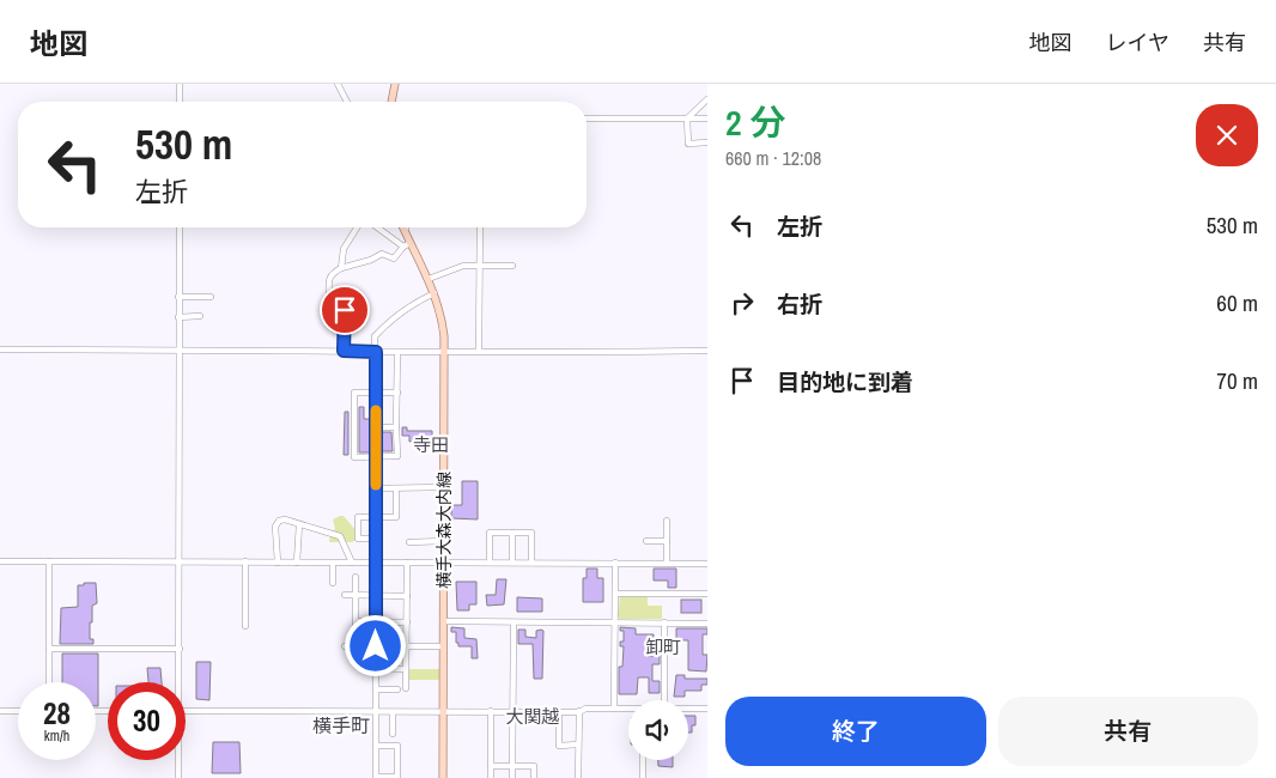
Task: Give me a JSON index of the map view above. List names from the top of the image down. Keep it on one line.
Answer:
{"streets":{"main road":["横手大森大内線"]},"districts":["寺田","卸町","大関越","横手町"],"page":{"header":"地図","nav":["地図","レイヤ","共有"],"heading":["2 分","660 m · 12:08"],"turn":["530 m","左折"],"list":[{"name":"左折","value":"530 m"},{"name":"右折","value":"60 m"},{"name":"目的地に到着","value":"70 m"}],"speed":"28 km/h","limit":"30","buttons":["終了","共有"]}}
